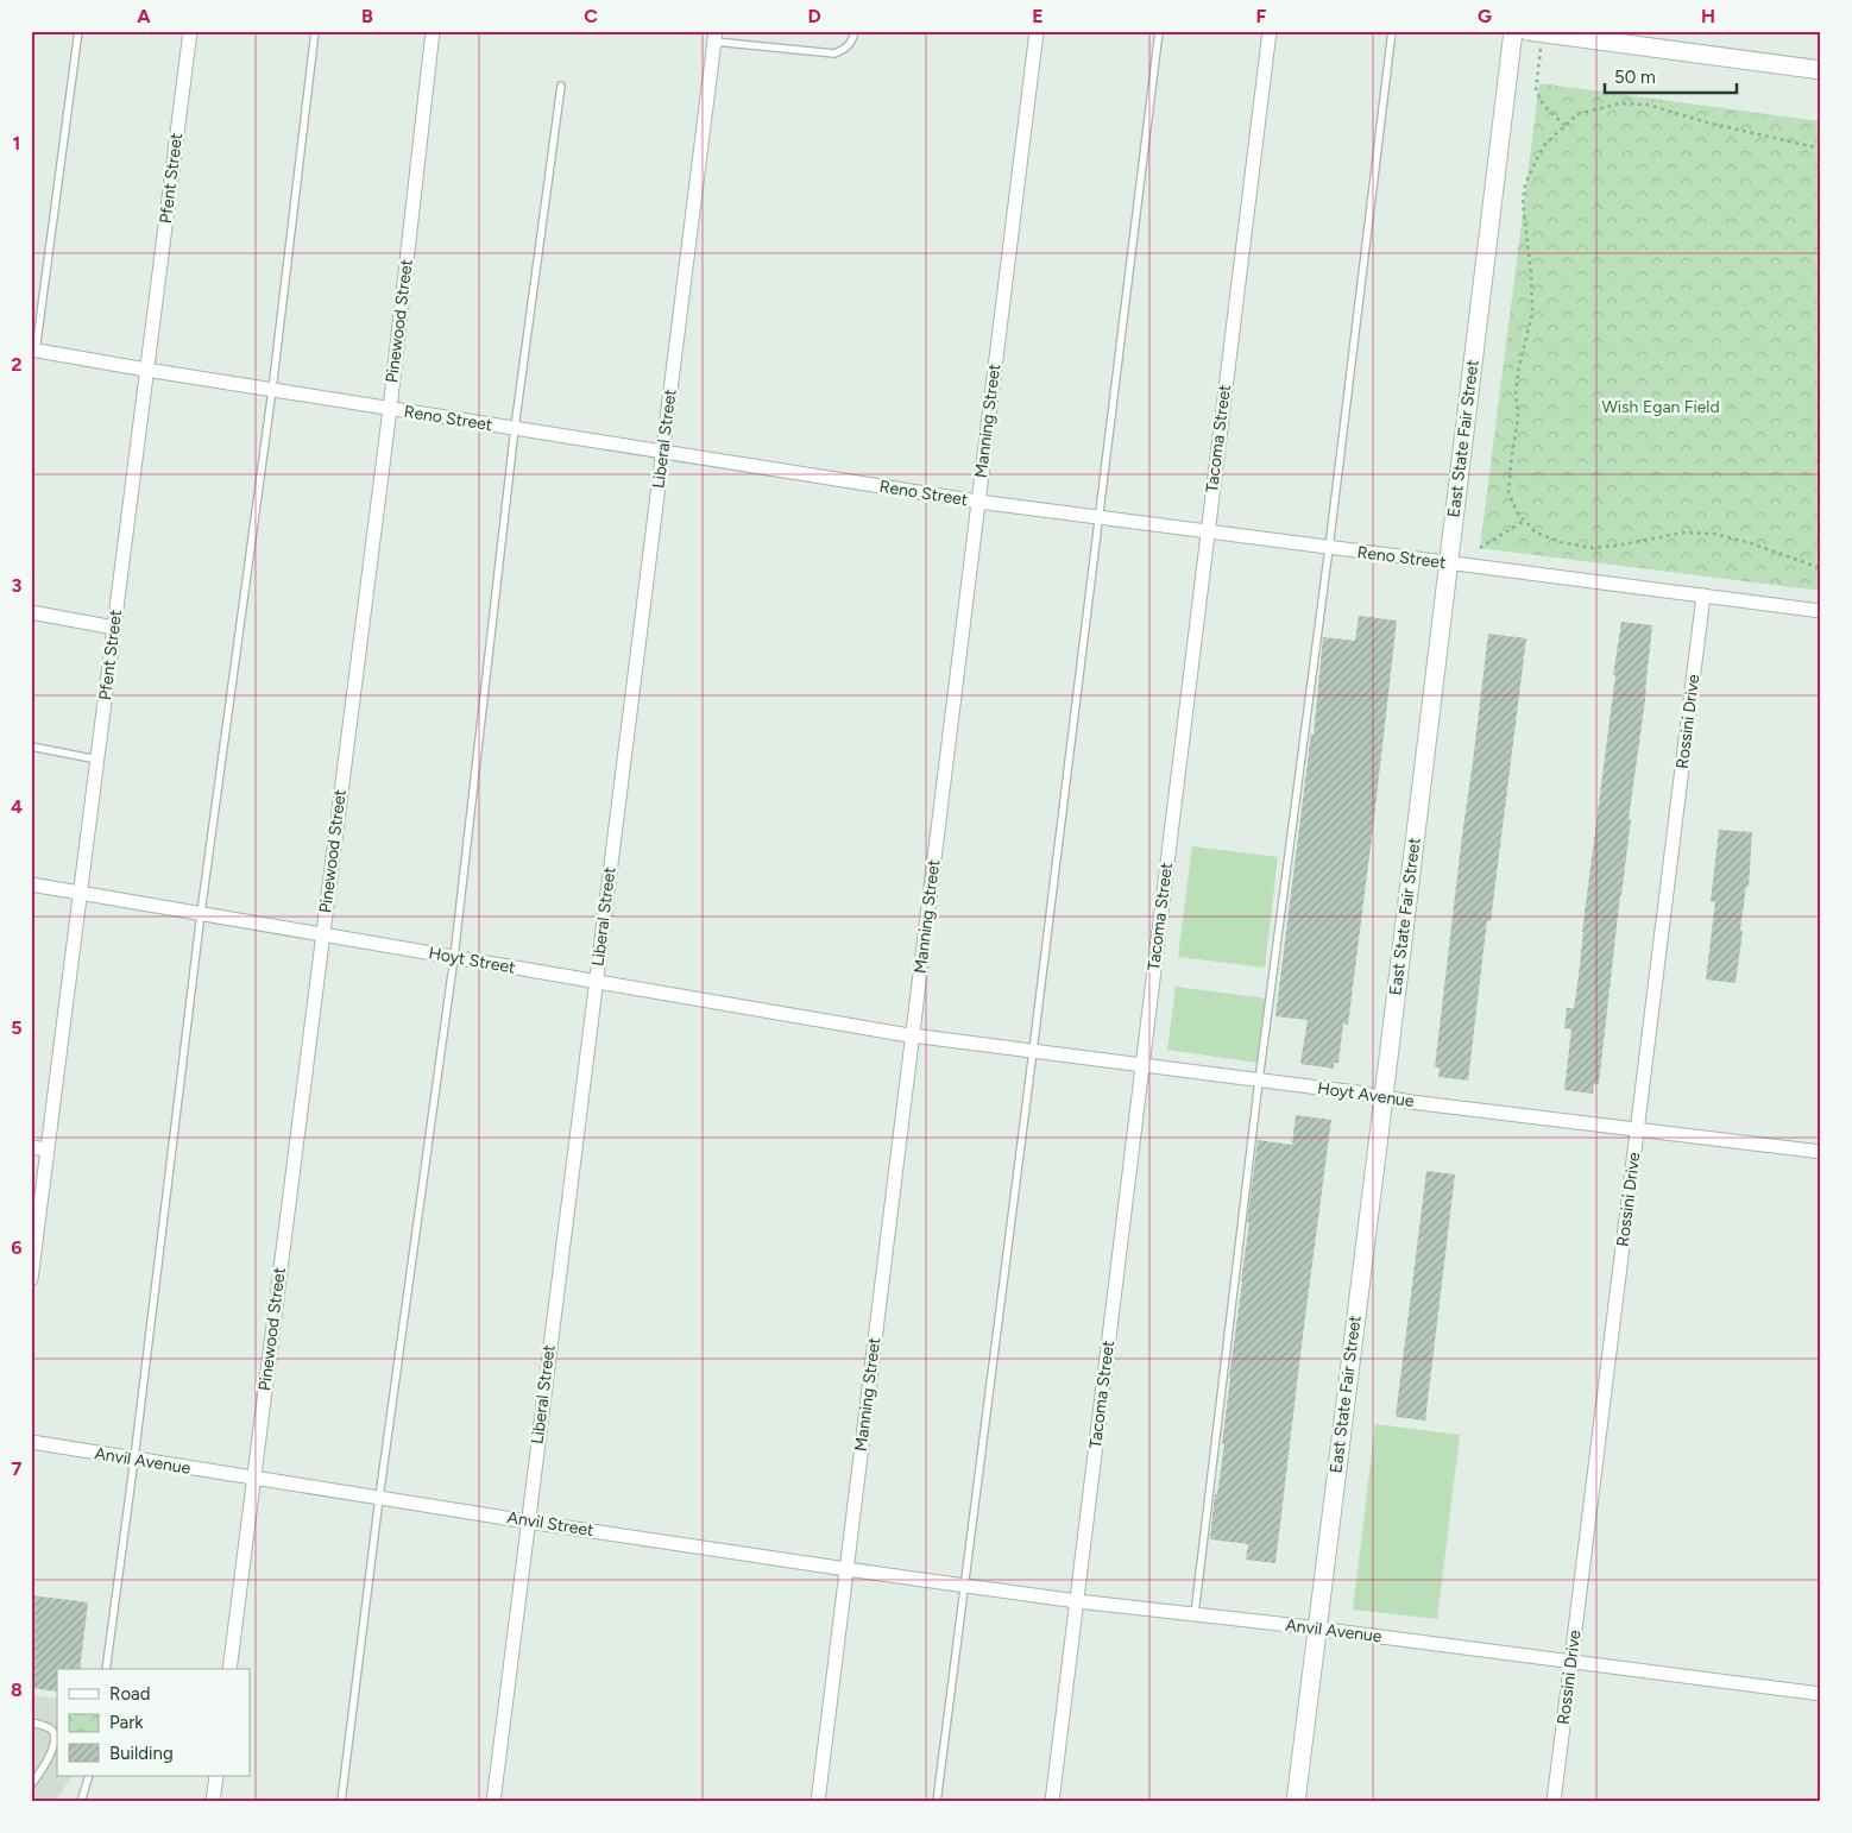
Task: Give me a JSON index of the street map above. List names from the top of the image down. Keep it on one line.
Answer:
{"streets":{"street":["Pfent Street","Pinewood Street","Reno Street","Manning Street","Liberal Street","Tacoma Street","East State Fair Street","Rossini Drive","Hoyt Street","Hoyt Avenue","Anvil Avenue","Anvil Street"]},"crossings":[["Pfent Street","Reno Street"],["Pfent Street","Hoyt Street"],["Pinewood Street","Reno Street"],["Pinewood Street","Hoyt Street"],["Pinewood Street","Anvil Avenue"],["Pinewood Street","Anvil Street"],["Reno Street","Manning Street"],["Reno Street","Liberal Street"],["Reno Street","Tacoma Street"],["Reno Street","East State Fair Street"],["Reno Street","Rossini Drive"],["Manning Street","Hoyt Street"],["Manning Street","Hoyt Avenue"],["Manning Street","Anvil Avenue"],["Manning Street","Anvil Street"],["Liberal Street","Hoyt Street"],["Liberal Street","Anvil Street"],["Tacoma Street","Hoyt Avenue"],["Tacoma Street","Anvil Avenue"],["East State Fair Street","Hoyt Avenue"],["East State Fair Street","Anvil Avenue"],["Rossini Drive","Hoyt Avenue"],["Rossini Drive","Anvil Avenue"],["Hoyt Street","Hoyt Avenue"],["Anvil Avenue","Anvil Street"]],"parks":["Wish Egan Field"],"legend":["Road","Park","Building"],"scale_bar":"50 m","grid":{"columns":["A","B","C","D","E","F","G","H"],"rows":["1","2","3","4","5","6","7","8"]}}
